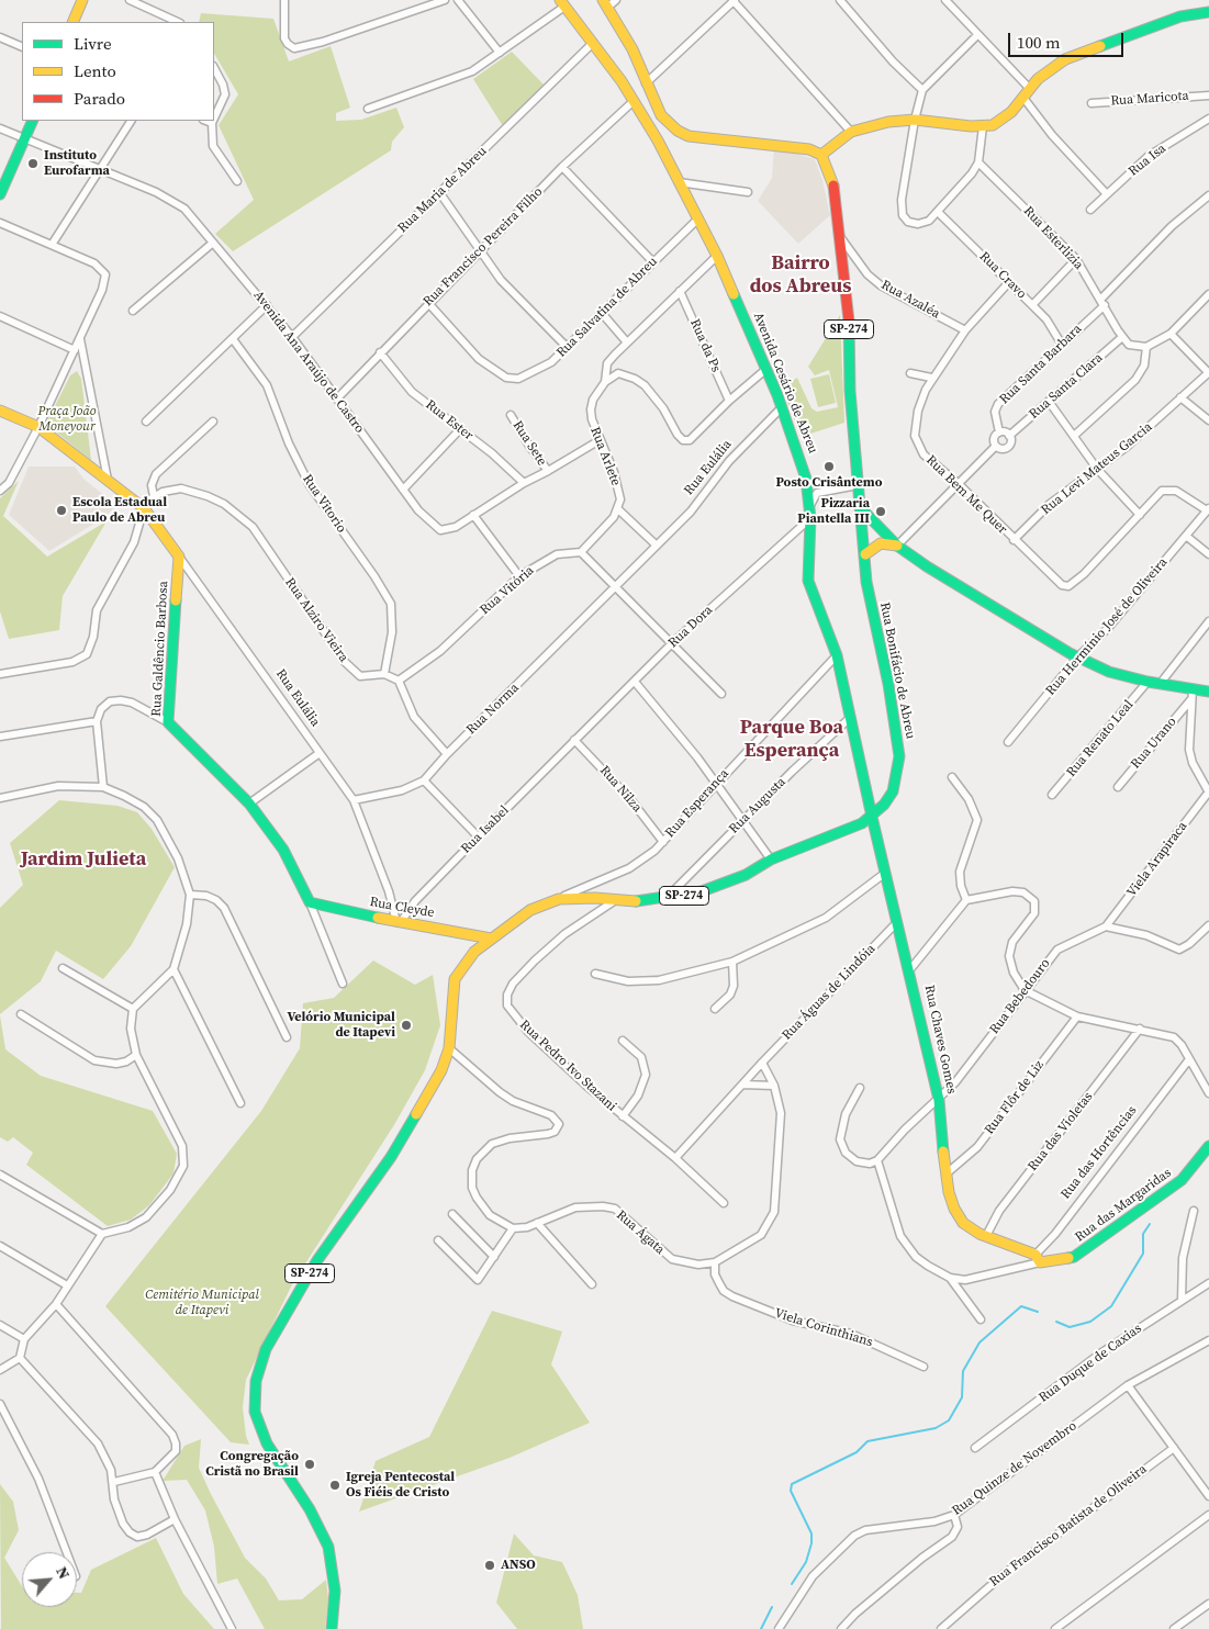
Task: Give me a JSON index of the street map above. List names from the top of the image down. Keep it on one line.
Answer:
{"streets":{"main road":["SP-274","Avenida Cesário de Abreu","Rua Eulália","Rua Galdêncio Barbosa","Rua Bonifácio de Abreu","Rua Cleyde","Rua Chaves Gomes","Rua das Margaridas"],"street":["Rua Maricota","Rua Isa","Rua Maria de Abreu","Rua Esterlizia","Rua Francisco Pereira Filho","Rua Cravo","Rua Azaléa","Rua Salvatina de Abreu","Rua da Ps","Avenida Ana Araújo de Castro","Rua Santa Barbara","Rua Santa Clara","Rua Ester","Rua Sete","Rua Arlete","Rua Levi Mateus Garcia","Rua Bem Me Quer","Rua Vitorio","Rua Vitória","Rua Alziro Vieira","Rua Dora","Rua Hermínio José de Oliveira","Rua Norma","Rua Renato Leal","Rua Urano","Rua Nilza","Rua Esperança","Rua Augusta","Rua Isabel","Viela Arapiraca","Rua Águas de Lindóia","Rua Bebedouro","Rua Pedro Ivo Stazani","Rua Flôr de Liz","Rua das Violetas","Rua das Hortências","Rua Ágata","Viela Corinthians","Rua Duque de Caxias","Rua Quinze de Novembro","Rua Francisco Batista de Oliveira"]},"crossings":[["Rua Maria de Abreu","Avenida Ana Araújo de Castro"],["Rua Maria de Abreu","Avenida Cesário de Abreu"],["Rua Esterlizia","Rua Santa Barbara"],["Rua Esterlizia","Rua Santa Clara"],["Rua Francisco Pereira Filho","Rua Salvatina de Abreu"],["Rua Francisco Pereira Filho","Avenida Ana Araújo de Castro"],["Rua Francisco Pereira Filho","Avenida Cesário de Abreu"],["Rua Francisco Pereira Filho","Rua Ester"],["Rua Cravo","Rua Santa Barbara"],["Rua Cravo","Rua Bem Me Quer"],["Rua Azaléa","SP-274"],["Rua Azaléa","Rua Bem Me Quer"],["Rua Salvatina de Abreu","Avenida Cesário de Abreu"],["SP-274","Rua Bonifácio de Abreu"],["SP-274","Rua Cleyde"],["Rua da Ps","Rua Arlete"],["Avenida Ana Araújo de Castro","Rua Ester"],["Avenida Ana Araújo de Castro","Rua Sete"],["Avenida Ana Araújo de Castro","Rua Arlete"],["Rua Santa Barbara","Rua Santa Clara"],["Avenida Cesário de Abreu","Rua Arlete"],["Avenida Cesário de Abreu","Rua Eulália"],["Avenida Cesário de Abreu","Rua Dora"],["Avenida Cesário de Abreu","Rua Bonifácio de Abreu"],["Avenida Cesário de Abreu","Rua Esperança"],["Avenida Cesário de Abreu","Rua Augusta"],["Avenida Cesário de Abreu","Rua Chaves Gomes"],["Rua Eulália","Rua Galdêncio Barbosa"],["Rua Eulália","Rua Norma"],["Rua Eulália","Rua Isabel"],["Rua Eulália","Rua Cleyde"],["Rua Levi Mateus Garcia","Rua Bem Me Quer"],["Rua Vitorio","Rua Alziro Vieira"],["Rua Vitória","Rua Alziro Vieira"],["Rua Dora","Rua Nilza"],["Rua Dora","Rua Isabel"],["Rua Galdêncio Barbosa","Rua Cleyde"],["Rua Bonifácio de Abreu","Rua Esperança"],["Rua Bonifácio de Abreu","Rua Augusta"],["Rua Bonifácio de Abreu","Rua Cleyde"],["Rua Bonifácio de Abreu","Rua Chaves Gomes"],["Rua Bonifácio de Abreu","Rua Pedro Ivo Stazani"],["Rua Nilza","Rua Esperança"],["Rua Nilza","Rua Isabel"],["Rua Isabel","Rua Cleyde"],["Viela Arapiraca","Rua Bebedouro"],["Rua Águas de Lindóia","Rua Chaves Gomes"],["Rua Águas de Lindóia","Rua Pedro Ivo Stazani"],["Rua Bebedouro","Rua Chaves Gomes"],["Rua Chaves Gomes","Rua Flôr de Liz"],["Rua Chaves Gomes","Rua das Violetas"],["Rua Chaves Gomes","Rua das Hortências"],["Rua Chaves Gomes","Rua das Margaridas"],["Rua das Hortências","Rua das Margaridas"],["Rua Ágata","Viela Corinthians"]],"districts":["Bairro dos Abreus","Parque Boa Esperança","Jardim Julieta"],"parks":["Praça João Moneyour","Cemitério Municipal de Itapevi"],"places":["Instituto Eurofarma","Posto Crisântemo","Escola Estadual Paulo de Abreu","Pizzaria Piantella III","Velório Municipal de Itapevi","Congregação Cristã no Brasil","Igreja Pentecostal Os Fiéis de Cristo","ANSO"],"legend":["Livre","Lento","Parado"],"scale_bar":"100 m","north":"top right"}
